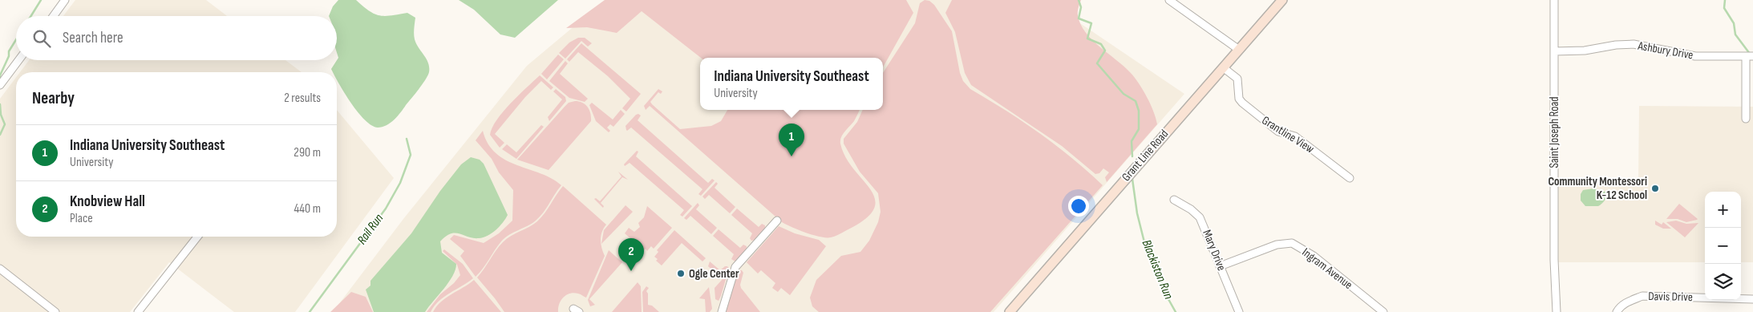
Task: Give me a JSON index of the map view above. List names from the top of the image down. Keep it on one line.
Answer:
{"streets":{"main road":["Grant Line Road"],"street":["Ashbury Drive","Saint Joseph Road","Grantline View","Mary Drive","Ingram Avenue","Davis Drive"]},"crossings":[["Ashbury Drive","Saint Joseph Road"],["Grantline View","Grant Line Road"],["Mary Drive","Ingram Avenue"]],"water":["Rail Run","Blackiston Run"],"places":["Community Montessori K-12 School","Ogle Center"],"page":{"search":"Search here","popup":["Indiana University Southeast","University"],"heading":["Nearby","2 results"],"pins":["1","2"],"list":[{"mark":"1","name":"Indiana University Southeast","note":"University","value":"290 m"},{"mark":"2","name":"Knobview Hall","note":"Place","value":"440 m"}],"map_buttons":["+","−"]}}
